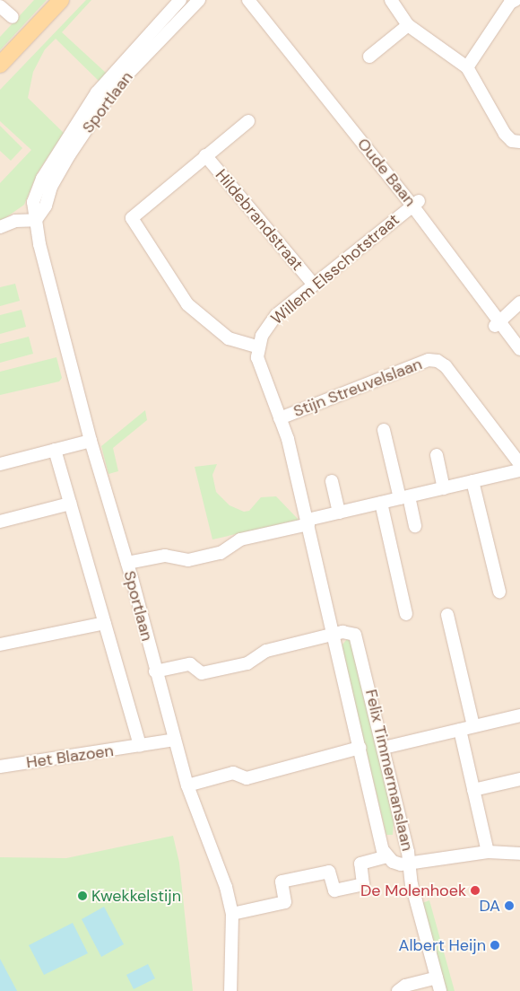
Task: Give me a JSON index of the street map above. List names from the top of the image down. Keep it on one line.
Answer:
{"streets":{"street":["Sportlaan","Oude Baan","Hildebrandstraat","Willem Elsschotstraat","Stijn Streuvelslaan","Het Blazoen","Felix Timmermanslaan"]},"crossings":[["Sportlaan","Het Blazoen"],["Oude Baan","Willem Elsschotstraat"],["Hildebrandstraat","Willem Elsschotstraat"],["Willem Elsschotstraat","Stijn Streuvelslaan"],["Willem Elsschotstraat","Felix Timmermanslaan"]],"places":["De Molenhoek","Kwekkelstijn","DA","Albert Heijn"]}
